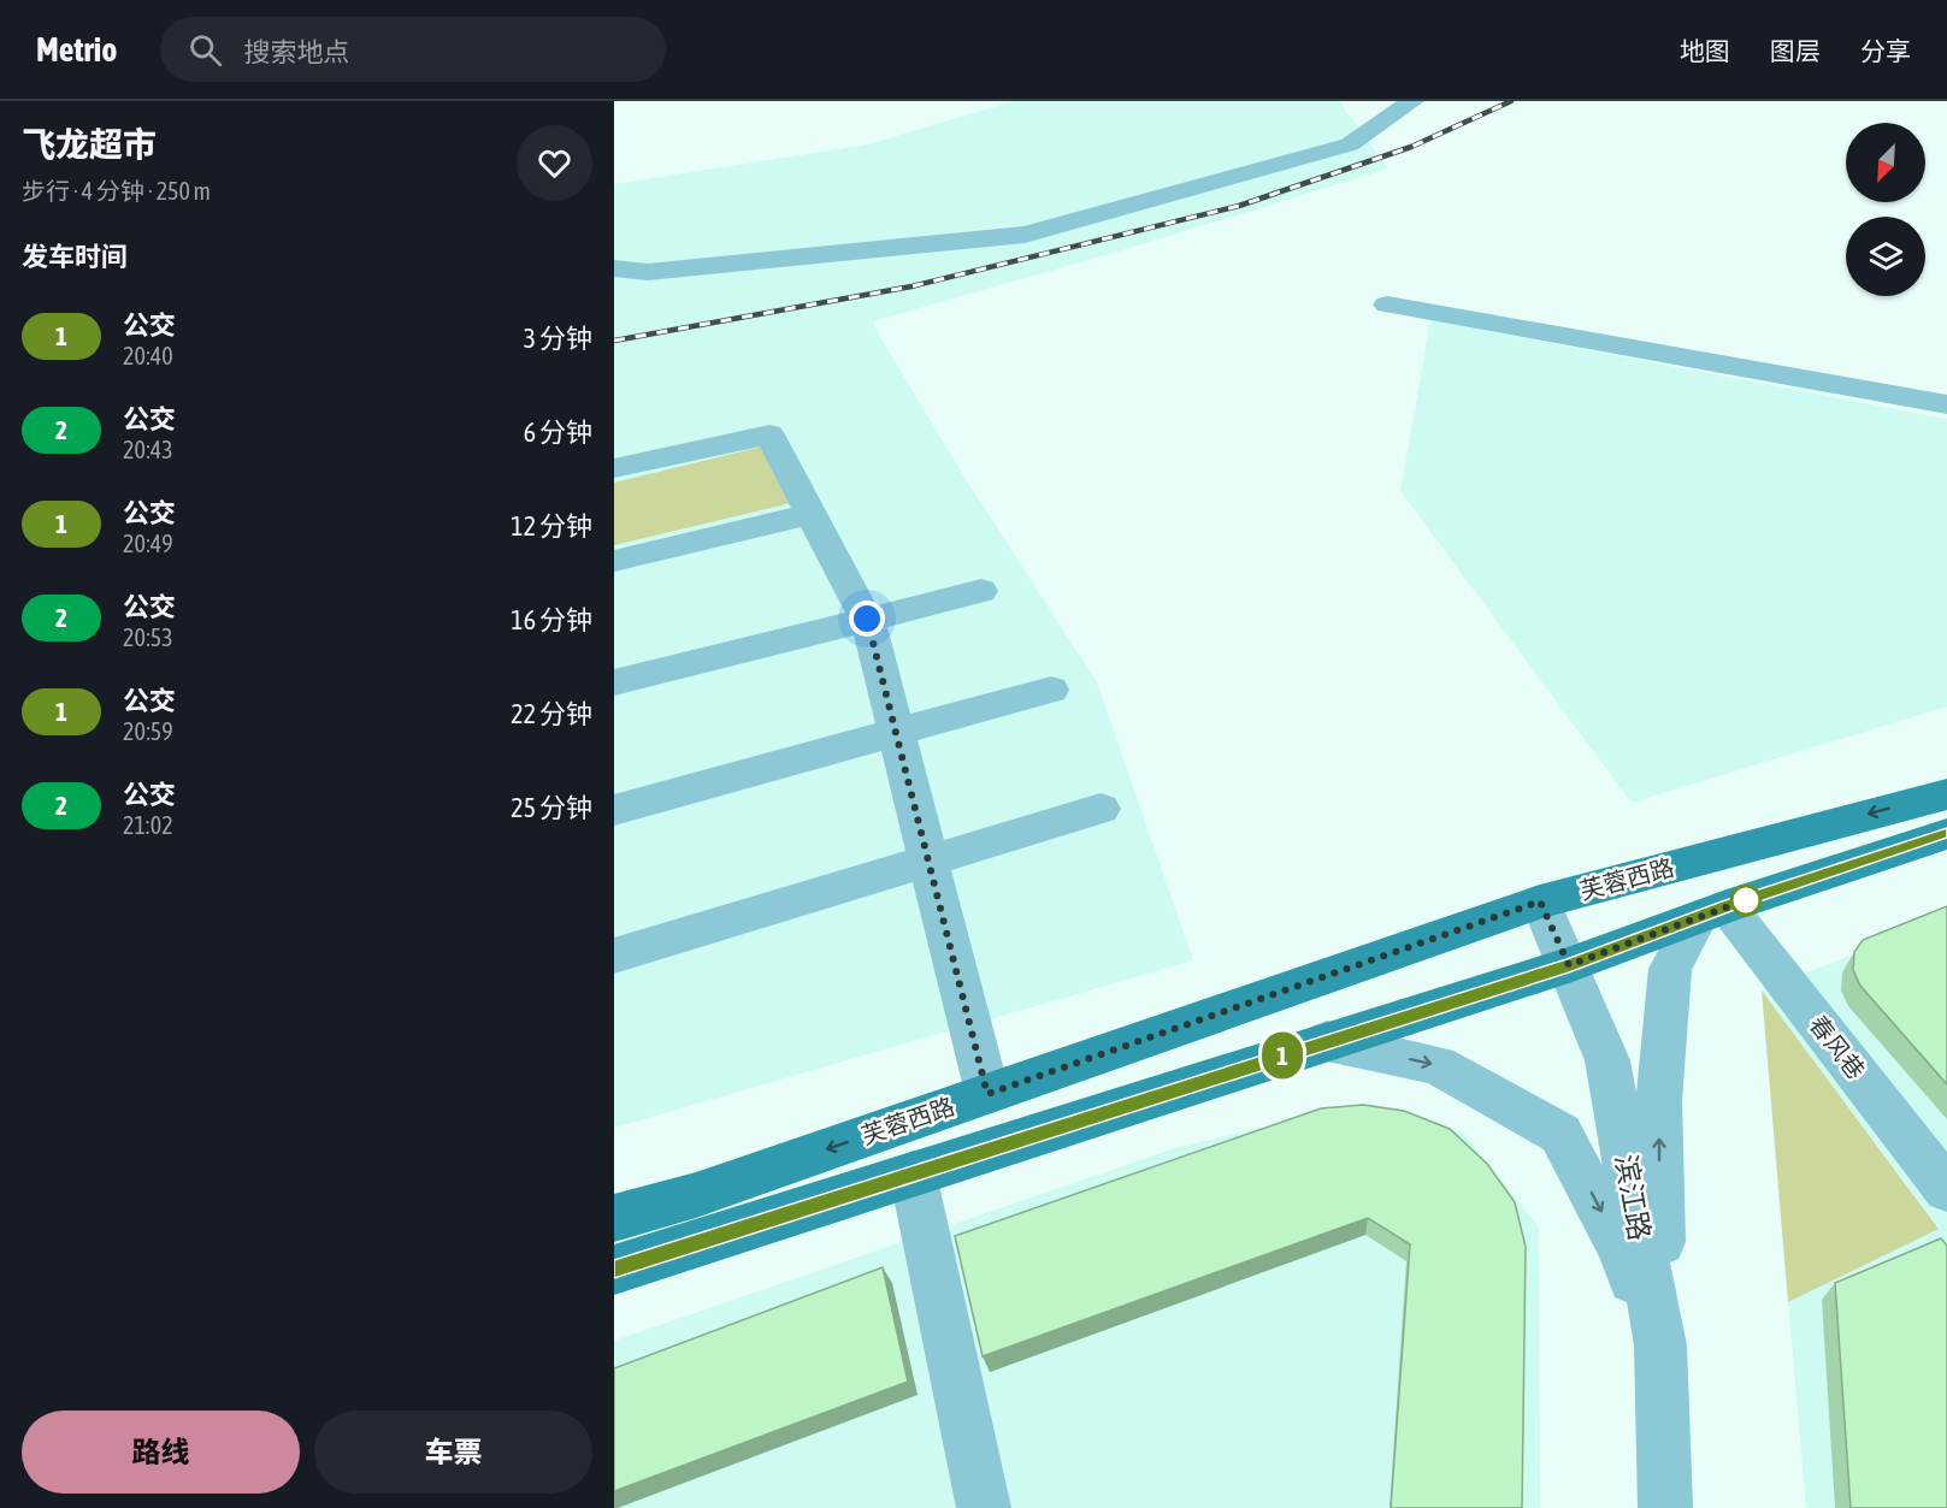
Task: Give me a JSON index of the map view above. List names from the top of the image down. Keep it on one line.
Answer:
{"streets":{"main road":["芙蓉西路"],"street":["春风巷","滨江路"]},"crossings":[["芙蓉西路","滨江路"]],"lines":["bus line 1"],"north":"bottom left","page":{"header":"Metrio","search":"搜索地点","nav":["地图","图层","分享"],"heading":[["飞龙超市","步行 · 4 分钟 · 250 m"],"发车时间"],"on_map":"1","list":[{"mark":"1","name":"公交","note":"20:40","value":"3 分钟"},{"mark":"2","name":"公交","note":"20:43","value":"6 分钟"},{"mark":"1","name":"公交","note":"20:49","value":"12 分钟"},{"mark":"2","name":"公交","note":"20:53","value":"16 分钟"},{"mark":"1","name":"公交","note":"20:59","value":"22 分钟"},{"mark":"2","name":"公交","note":"21:02","value":"25 分钟"}],"buttons":["路线","车票"]}}
